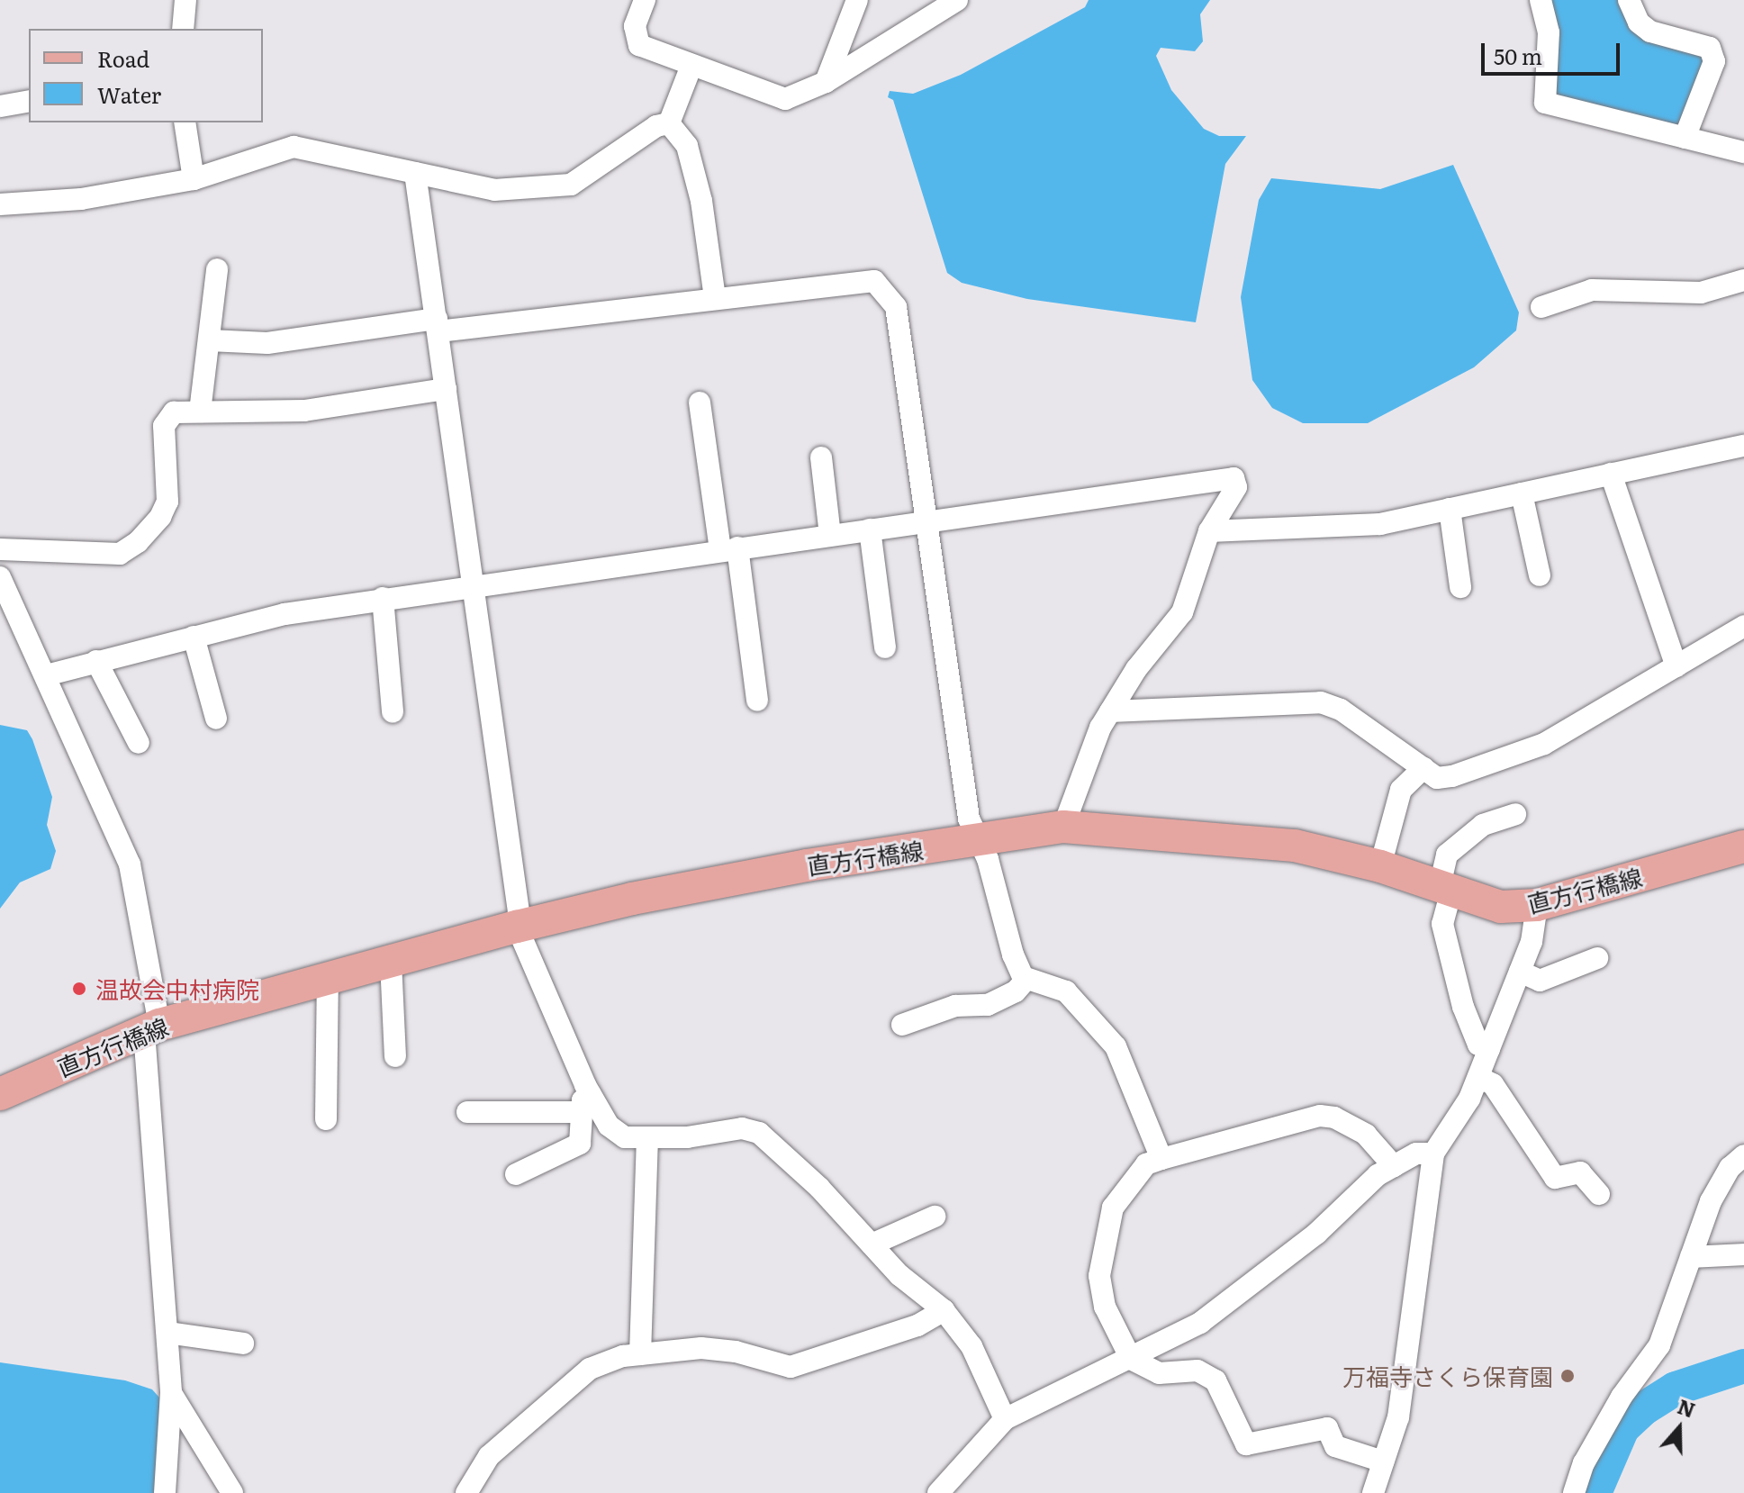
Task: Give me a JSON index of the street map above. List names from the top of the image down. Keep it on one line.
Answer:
{"streets":{"main road":["直方行橋線"]},"places":["温故会中村病院","万福寺さくら保育園"],"legend":["Road","Water"],"scale_bar":"50 m","north":"top"}
